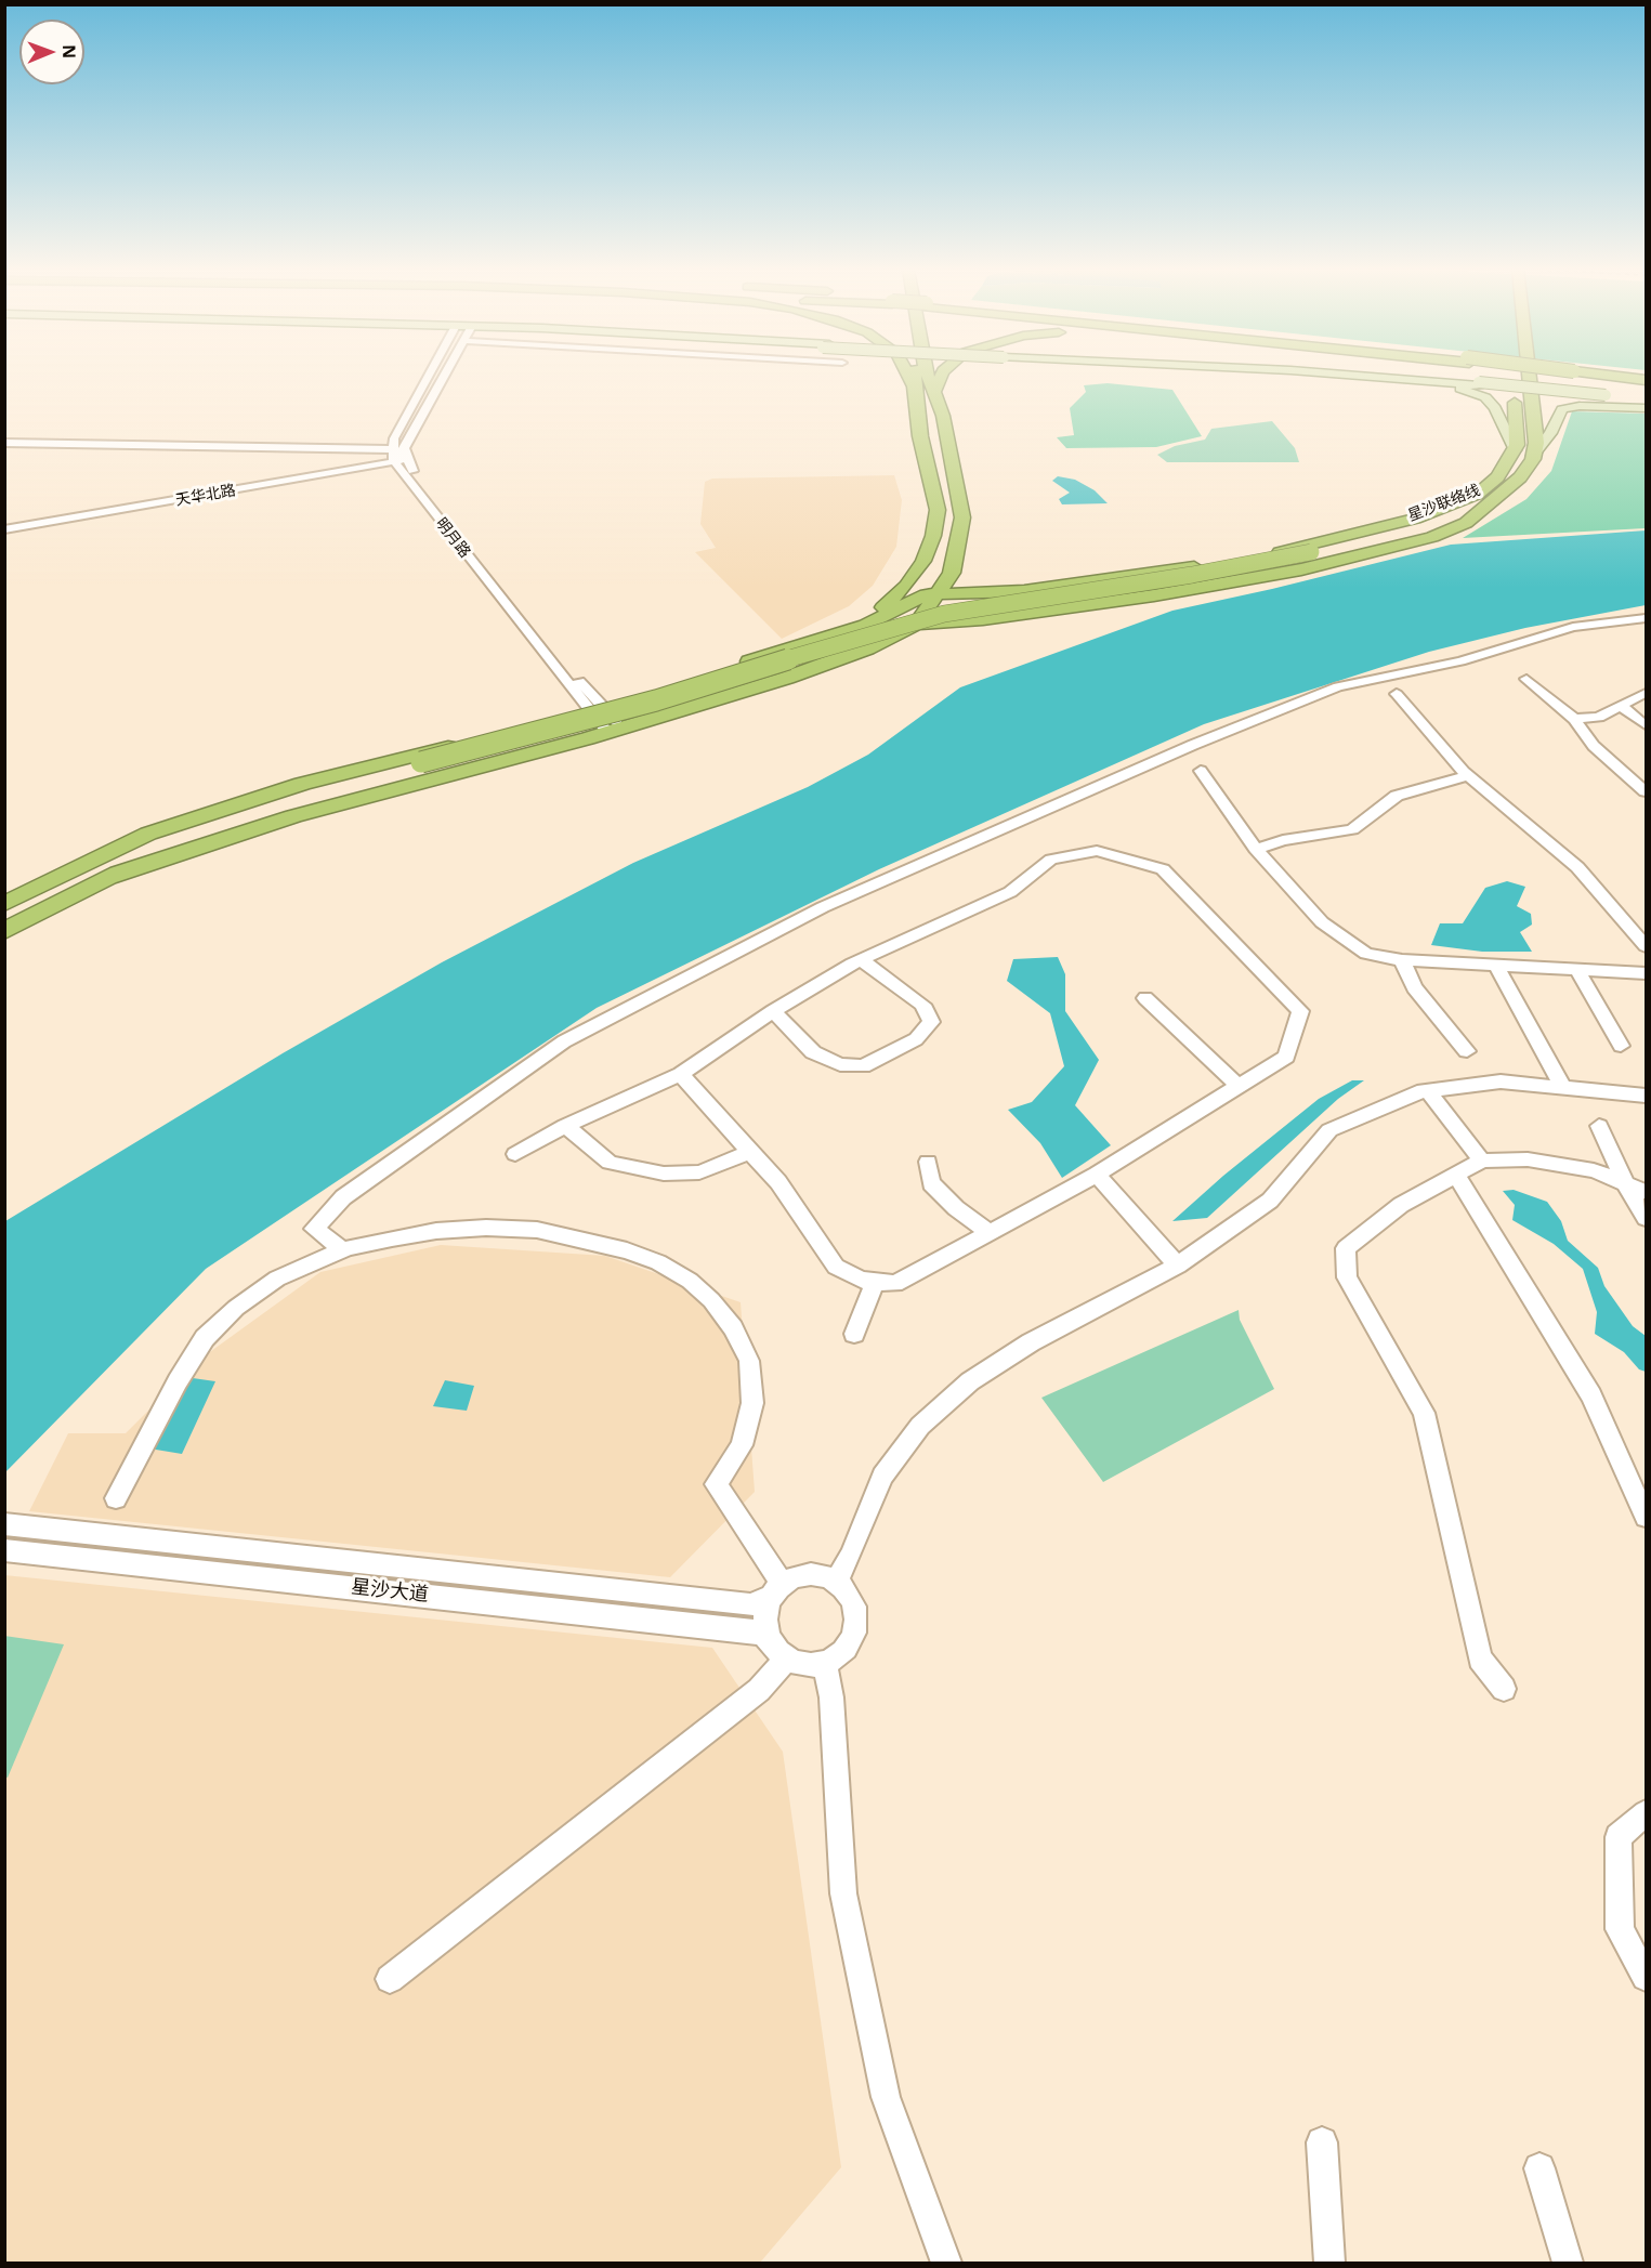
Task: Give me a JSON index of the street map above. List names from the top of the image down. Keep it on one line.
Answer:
{"streets":{"highway":["星沙联络线"],"street":["天华北路","明月路","星沙大道"]},"crossings":[["天华北路","明月路"]],"north":"right"}
